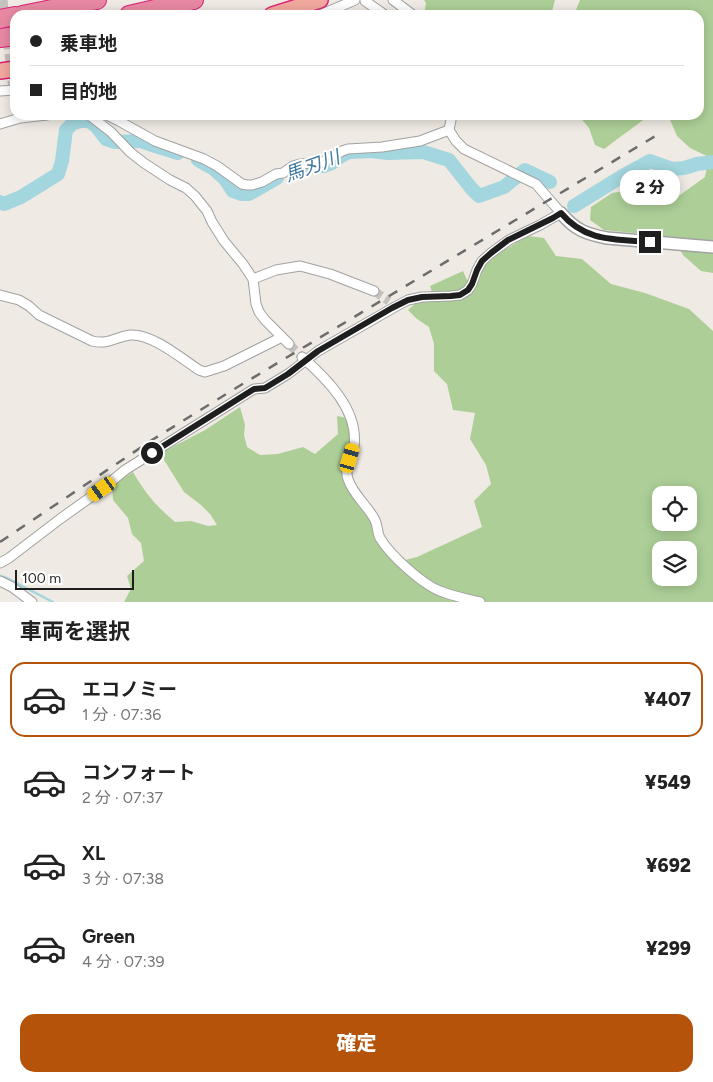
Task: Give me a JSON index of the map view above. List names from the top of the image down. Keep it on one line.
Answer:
{"water":["馬刃川"],"scale_bar":"100 m","page":{"banner":["乗車地","目的地"],"bubble":"2 分","scale":"100 m","heading":"車両を選択","list":[{"name":"エコノミー","note":"1 分 · 07:36","value":"¥407"},{"name":"コンフォート","note":"2 分 · 07:37","value":"¥549"},{"name":"XL","note":"3 分 · 07:38","value":"¥692"},{"name":"Green","note":"4 分 · 07:39","value":"¥299"}],"buttons":"確定"}}
